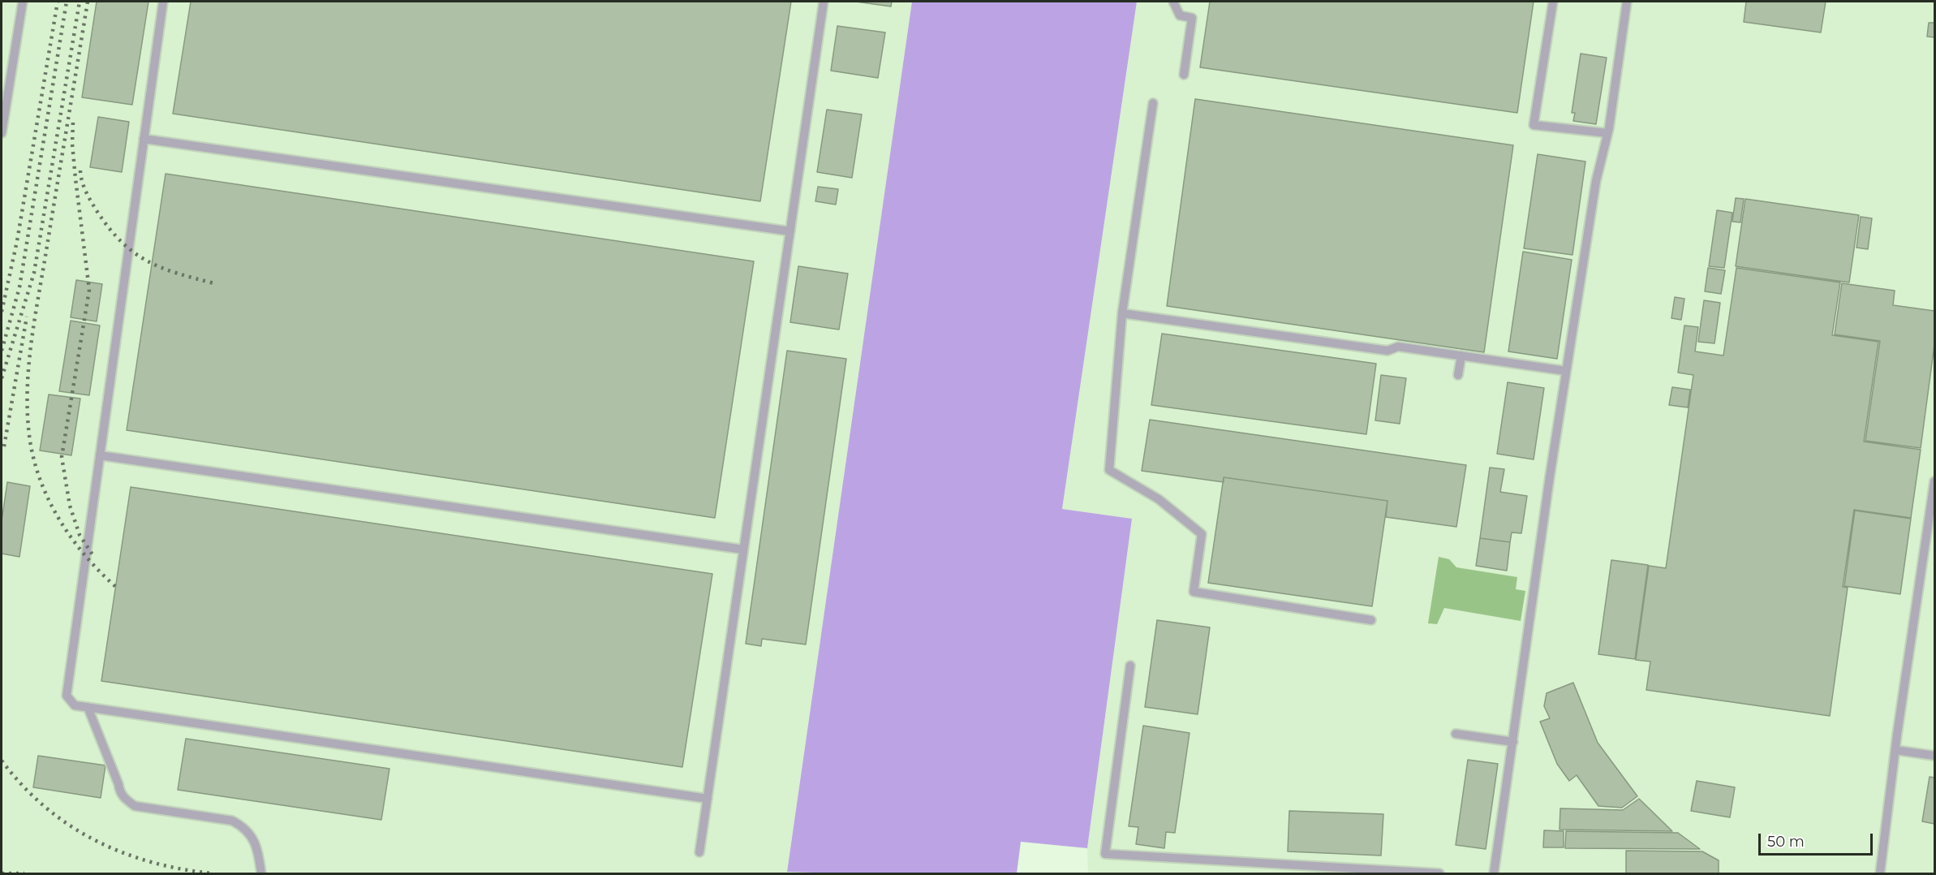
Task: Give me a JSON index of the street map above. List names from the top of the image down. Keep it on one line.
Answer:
{"scale_bar":"50 m"}
